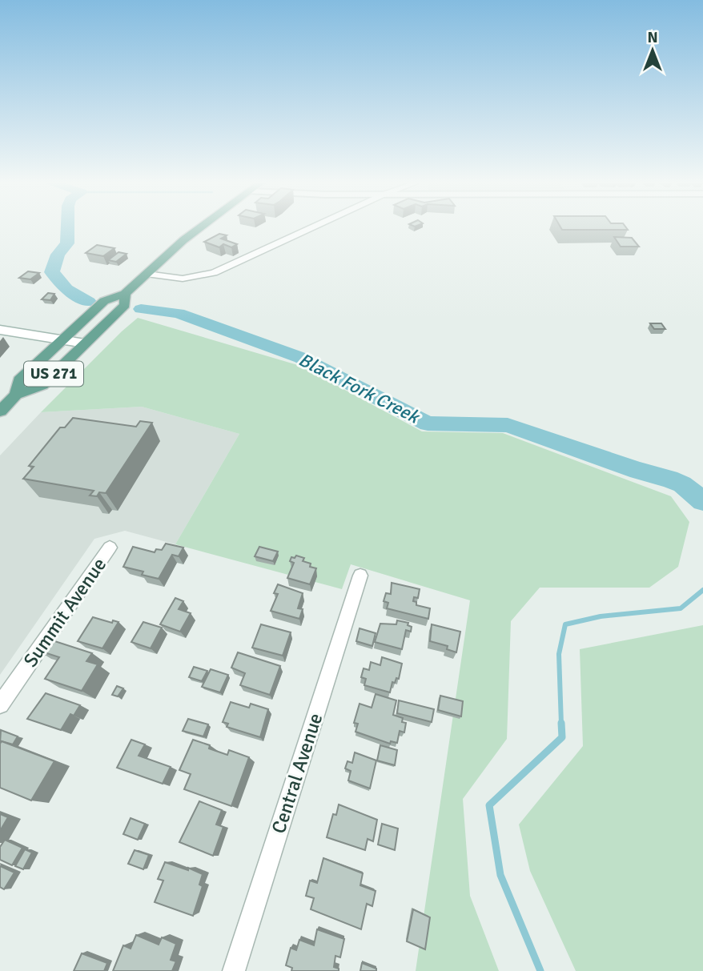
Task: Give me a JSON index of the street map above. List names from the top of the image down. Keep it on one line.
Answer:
{"streets":{"main road":["US 271"],"street":["Summit Avenue","Central Avenue"]},"water":["Black Fork Creek"],"north":"top"}
